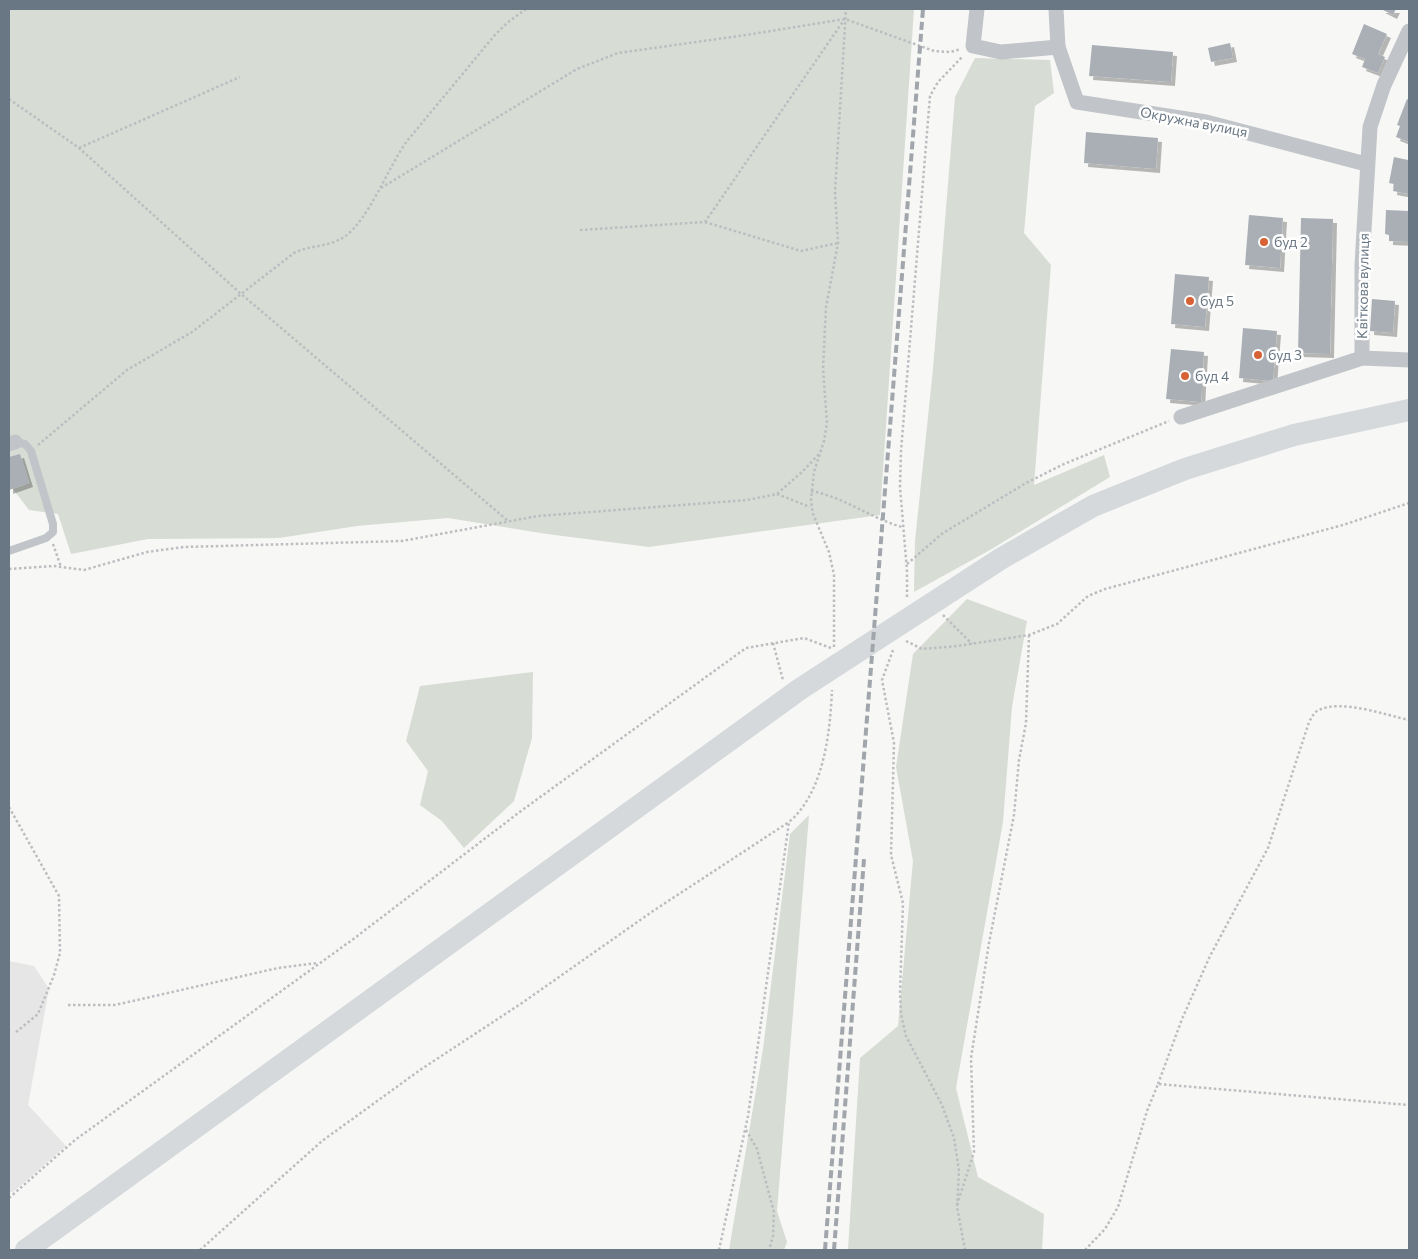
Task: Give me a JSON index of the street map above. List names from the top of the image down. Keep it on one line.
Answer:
{"streets":{"street":["Окружна вулиця","Квіткова вулиця"]},"crossings":[["Окружна вулиця","Квіткова вулиця"]],"places":["буд 2","буд 5","буд 3","буд 4"]}
